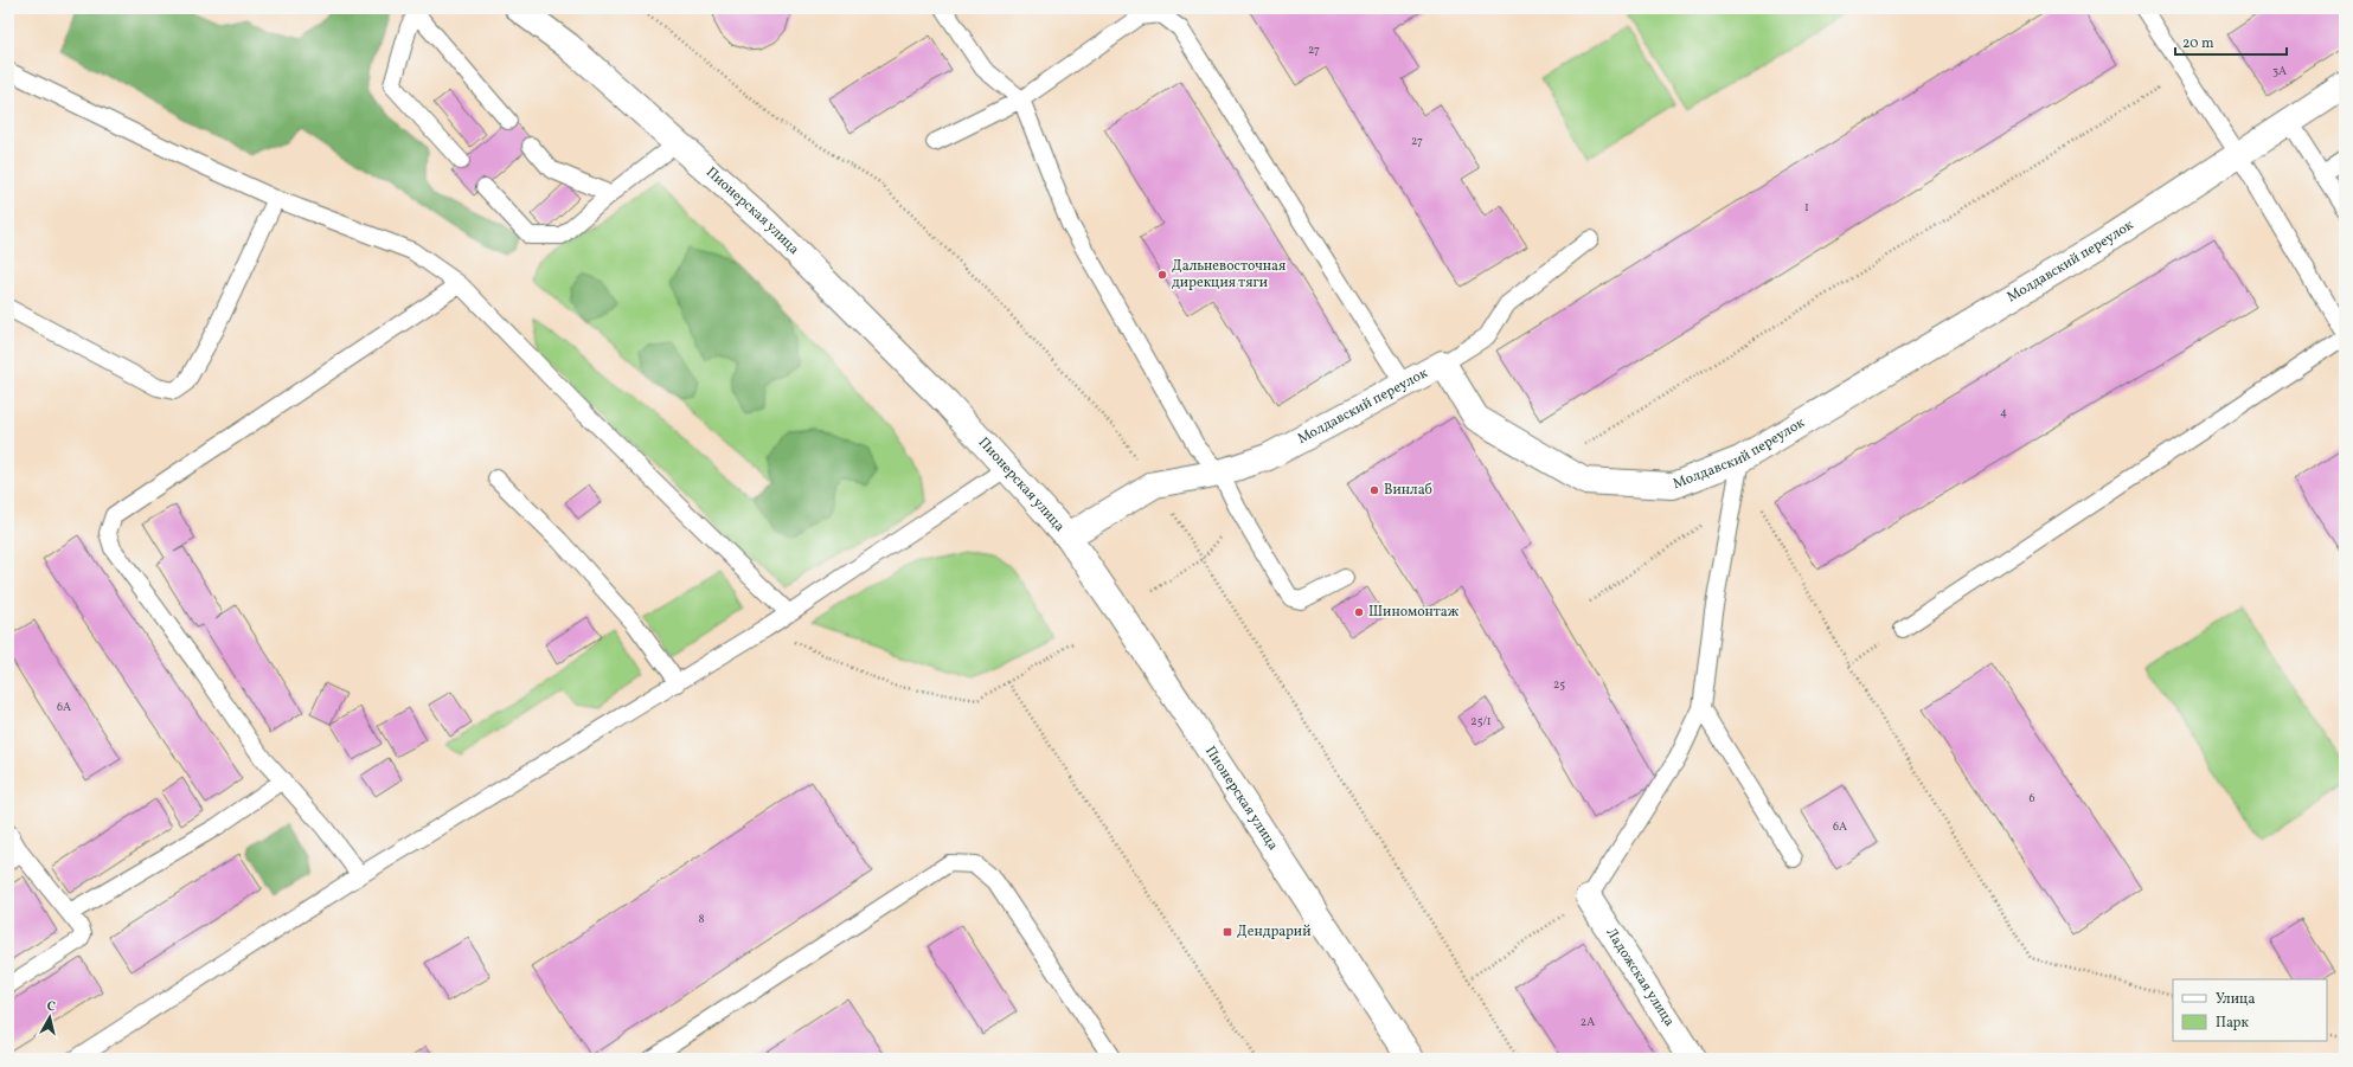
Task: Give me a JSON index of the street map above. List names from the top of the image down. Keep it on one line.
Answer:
{"streets":{"street":["Пионерская улица","Молдавский переулок","Ладожская улица"]},"crossings":[["Пионерская улица","Молдавский переулок"]],"places":{"other":["Дальневосточная дирекция тяги","Винлаб","Шиномонтаж"],"transit":["Дендрарий"]},"house_numbers":["27","3А","27","1","4","25","6А","25/1","6","6А","8","2А"],"legend":["Улица","Парк"],"scale_bar":"20 m","north":"top"}
